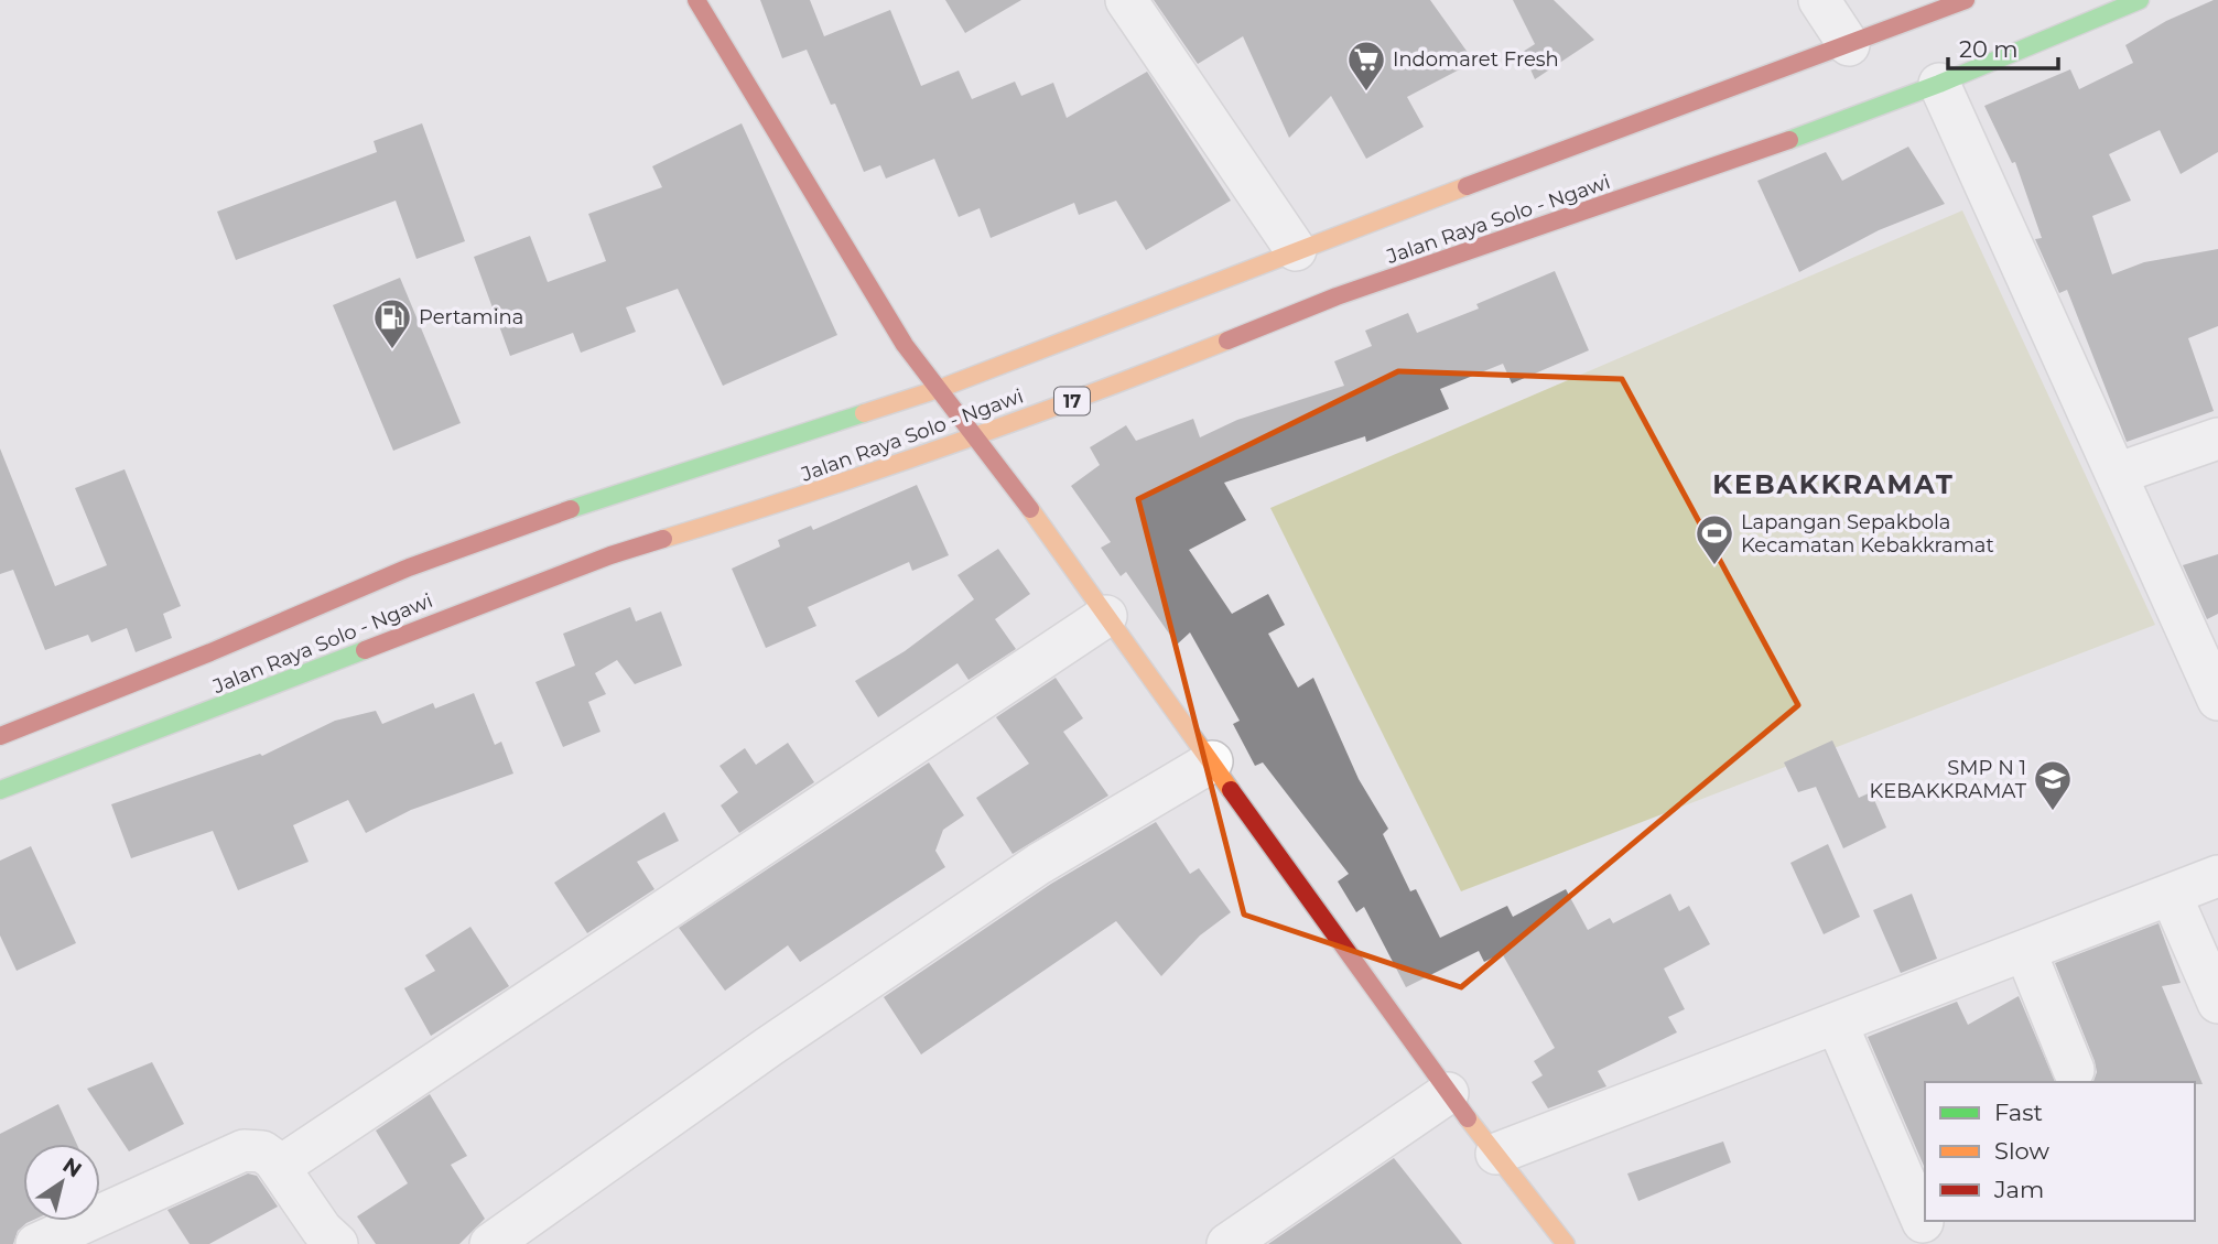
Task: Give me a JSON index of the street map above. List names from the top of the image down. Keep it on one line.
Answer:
{"streets":{"main road":["Jalan Raya Solo - Ngawi","17"]},"districts":["KEBAKKRAMAT"],"places":{"supermarket":["Indomaret Fresh"],"fuel station":["Pertamina"],"sports":["Lapangan Sepakbola Kecamatan Kebakkramat"],"school or university":["SMP N 1 KEBAKKRAMAT"]},"legend":["Fast","Slow","Jam"],"scale_bar":"20 m","north":"top right"}
